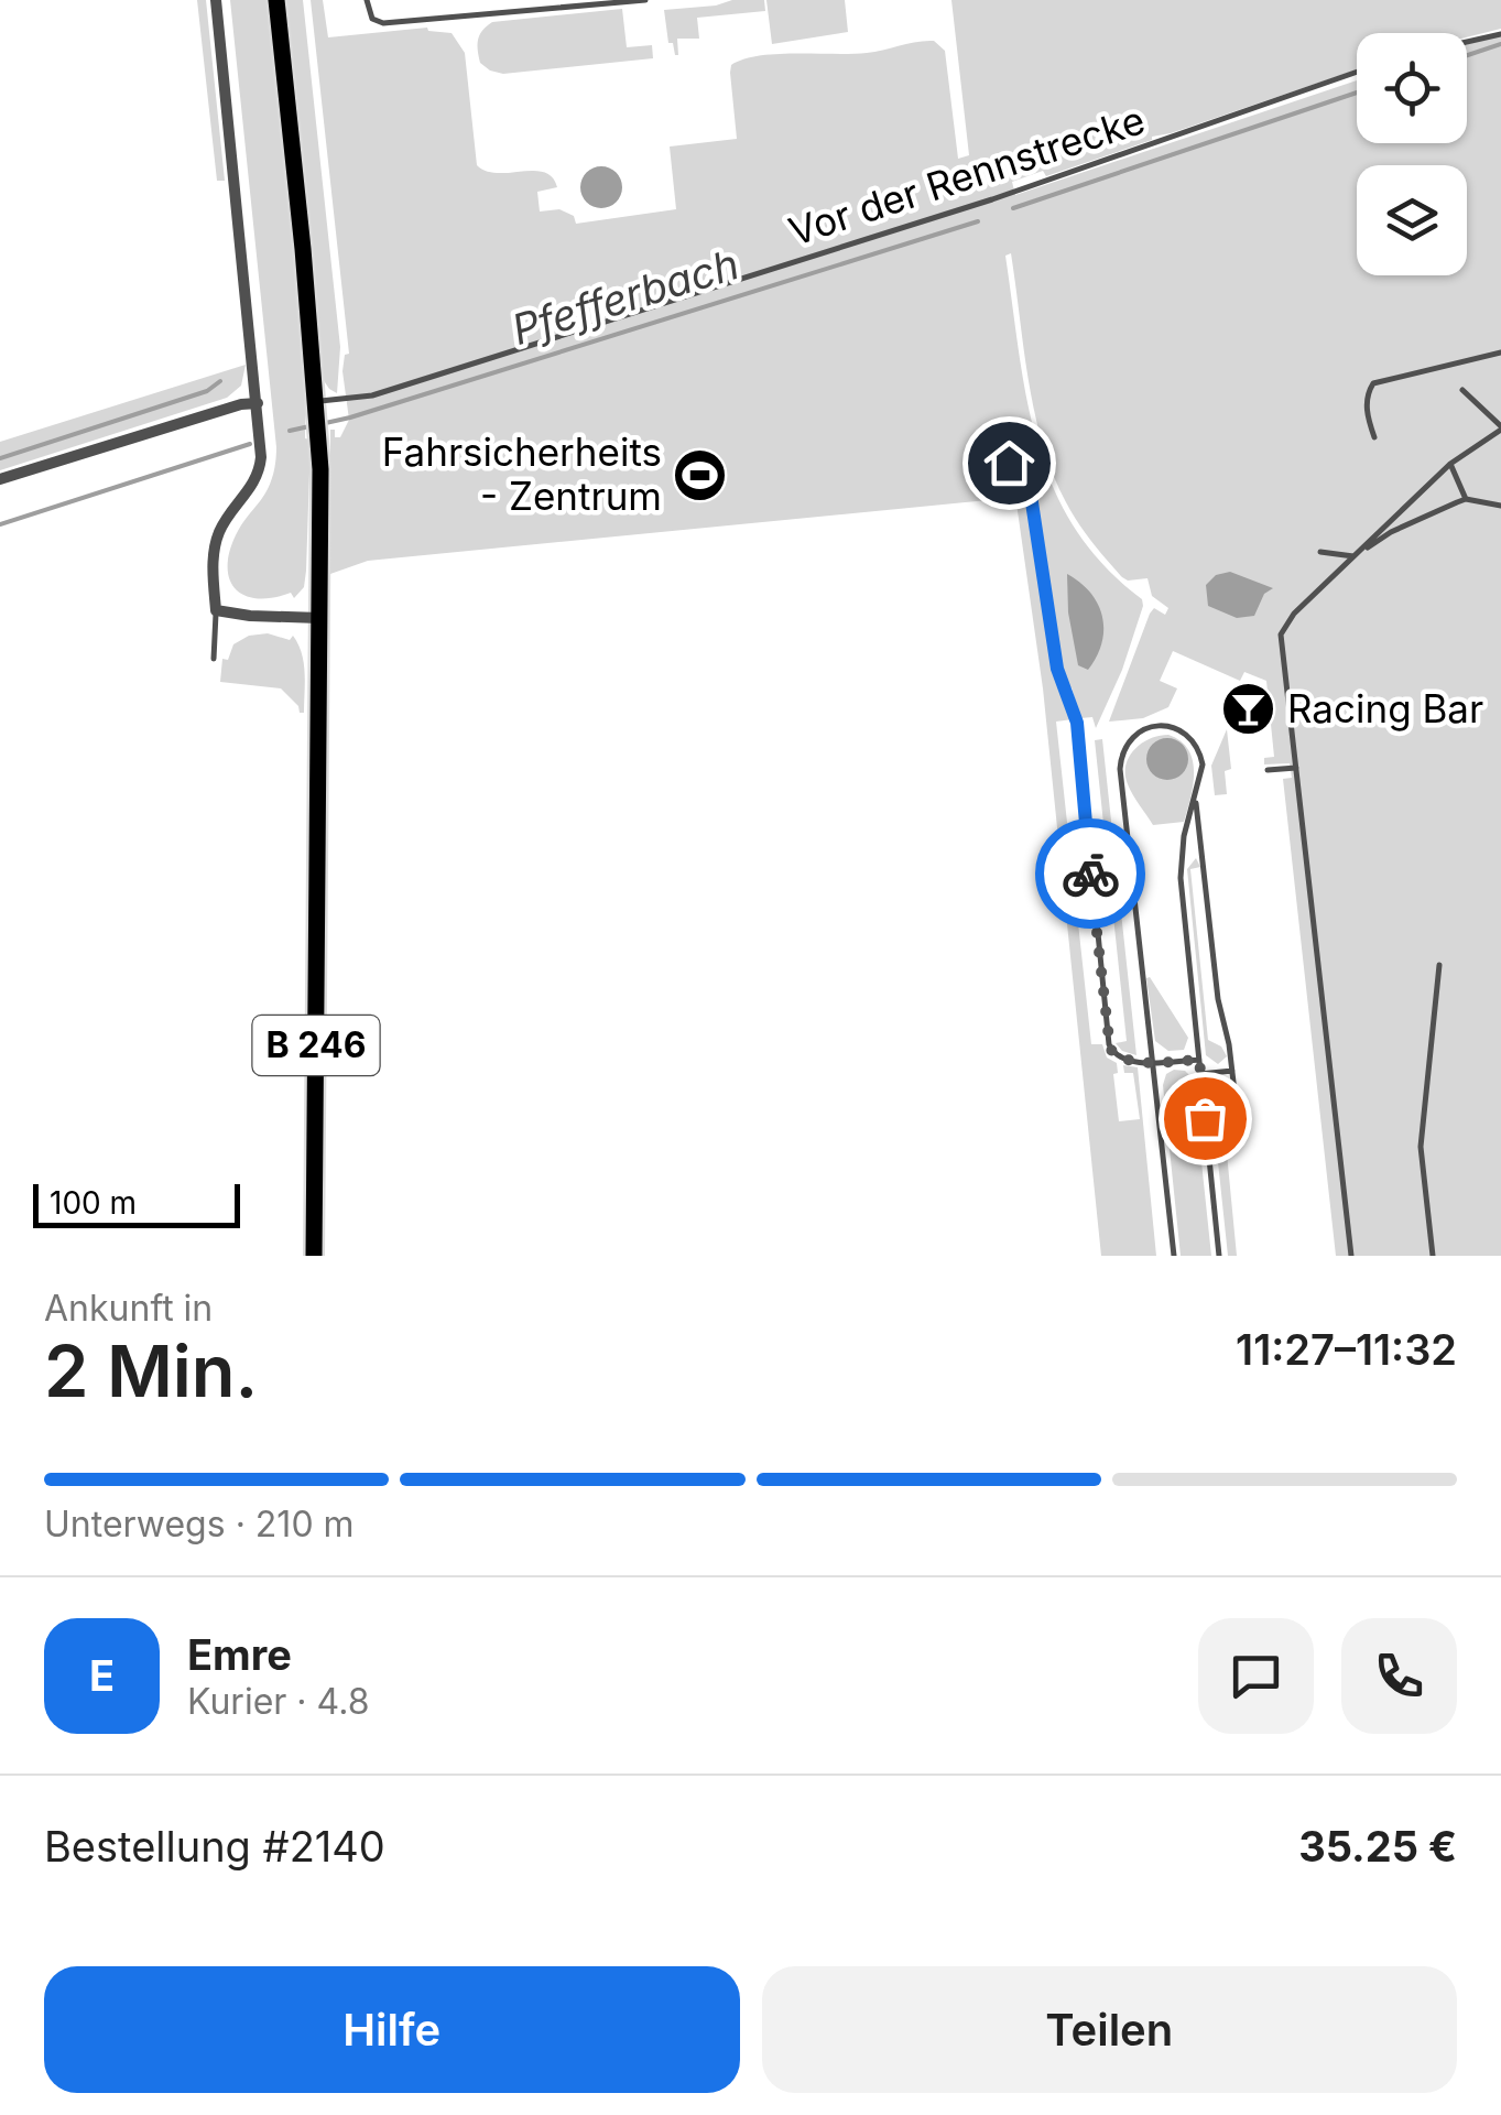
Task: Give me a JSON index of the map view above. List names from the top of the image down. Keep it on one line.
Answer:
{"streets":{"main road":["B 246"],"lane":["Vor der Rennstrecke"]},"crossings":[["Vor der Rennstrecke","B 246"]],"water":["Pfefferbach"],"places":{"sports":["Fahrsicherheits - Zentrum"],"bar":["Racing Bar"]},"scale_bar":"100 m","page":{"scale":"100 m","heading":["2 Min.","Ankunft in","11:27–11:32"],"panel":["Emre","Kurier · 4.8","Bestellung #2140","35.25 €"],"bar":"Unterwegs · 210 m","round":"E","buttons":["Hilfe","Teilen"]}}
